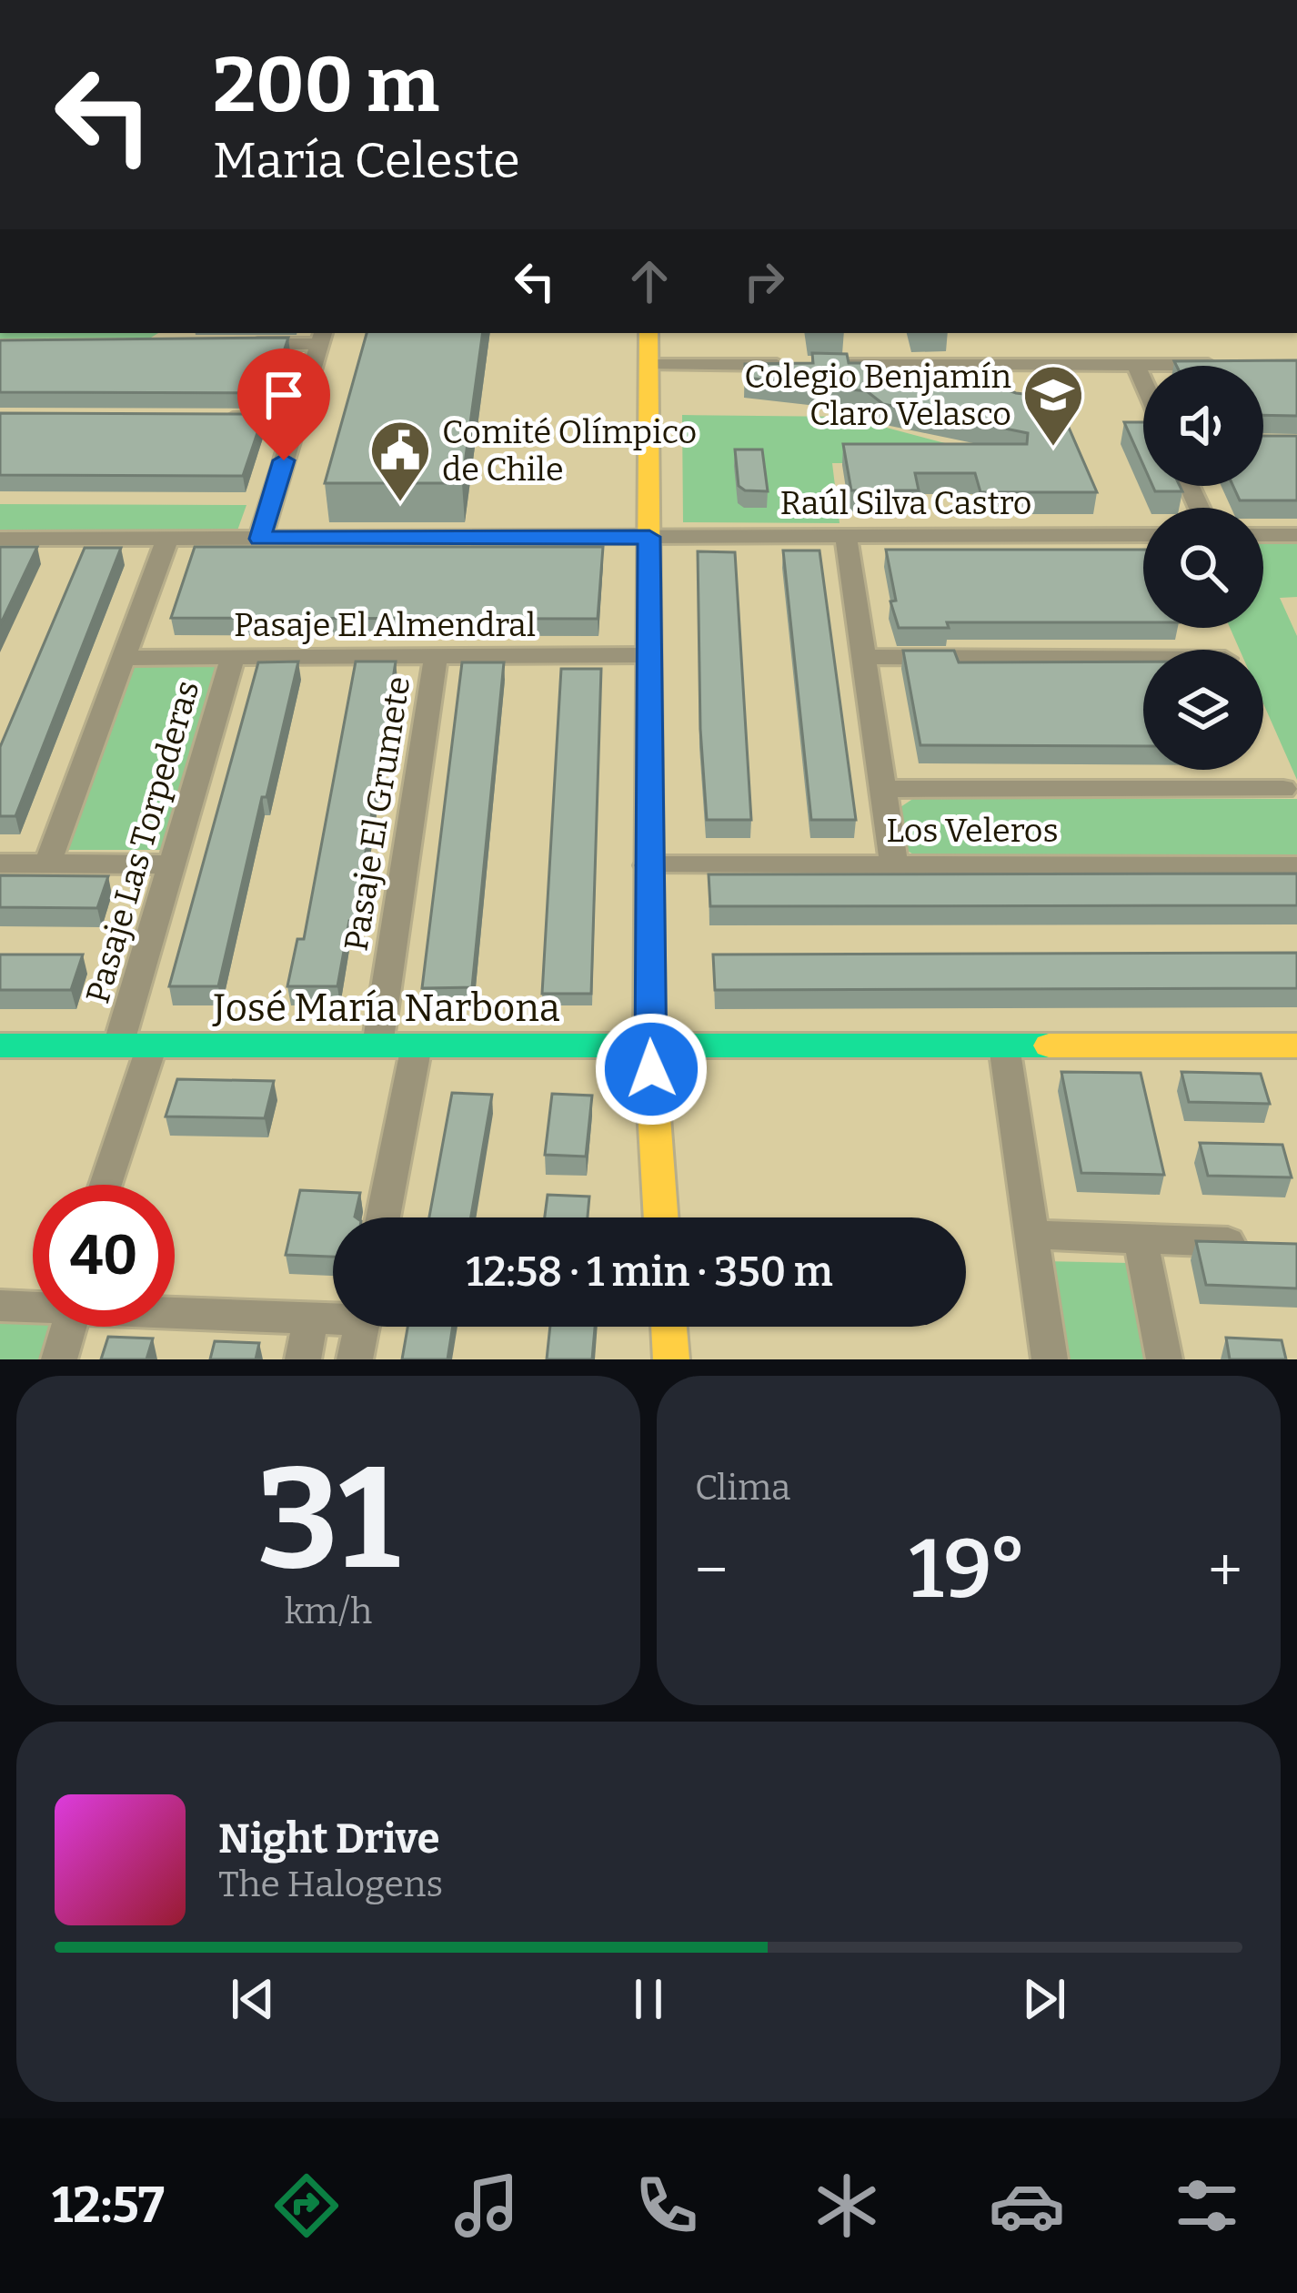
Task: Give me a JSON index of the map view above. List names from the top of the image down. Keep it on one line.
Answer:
{"streets":{"street":["Raúl Silva Castro","Pasaje El Almendral","Pasaje El Grumete","Los Veleros","Pasaje Las Torpederas","José María Narbona"]},"crossings":[["Pasaje El Almendral","Pasaje El Grumete"],["Pasaje El Almendral","Pasaje Las Torpederas"],["Pasaje El Grumete","José María Narbona"],["Pasaje Las Torpederas","José María Narbona"]],"places":{"school or university":["Colegio Benjamín Claro Velasco"],"public building":["Comité Olímpico de Chile"]},"page":{"turn":["200 m","María Celeste"],"limit":"40","trip":"12:58 · 1 min · 350 m","tile":[["31","km/h"],"Clima"],"heat":["−","19°","+"],"song":["Night Drive","The Halogens"],"tabs":"12:57"}}
